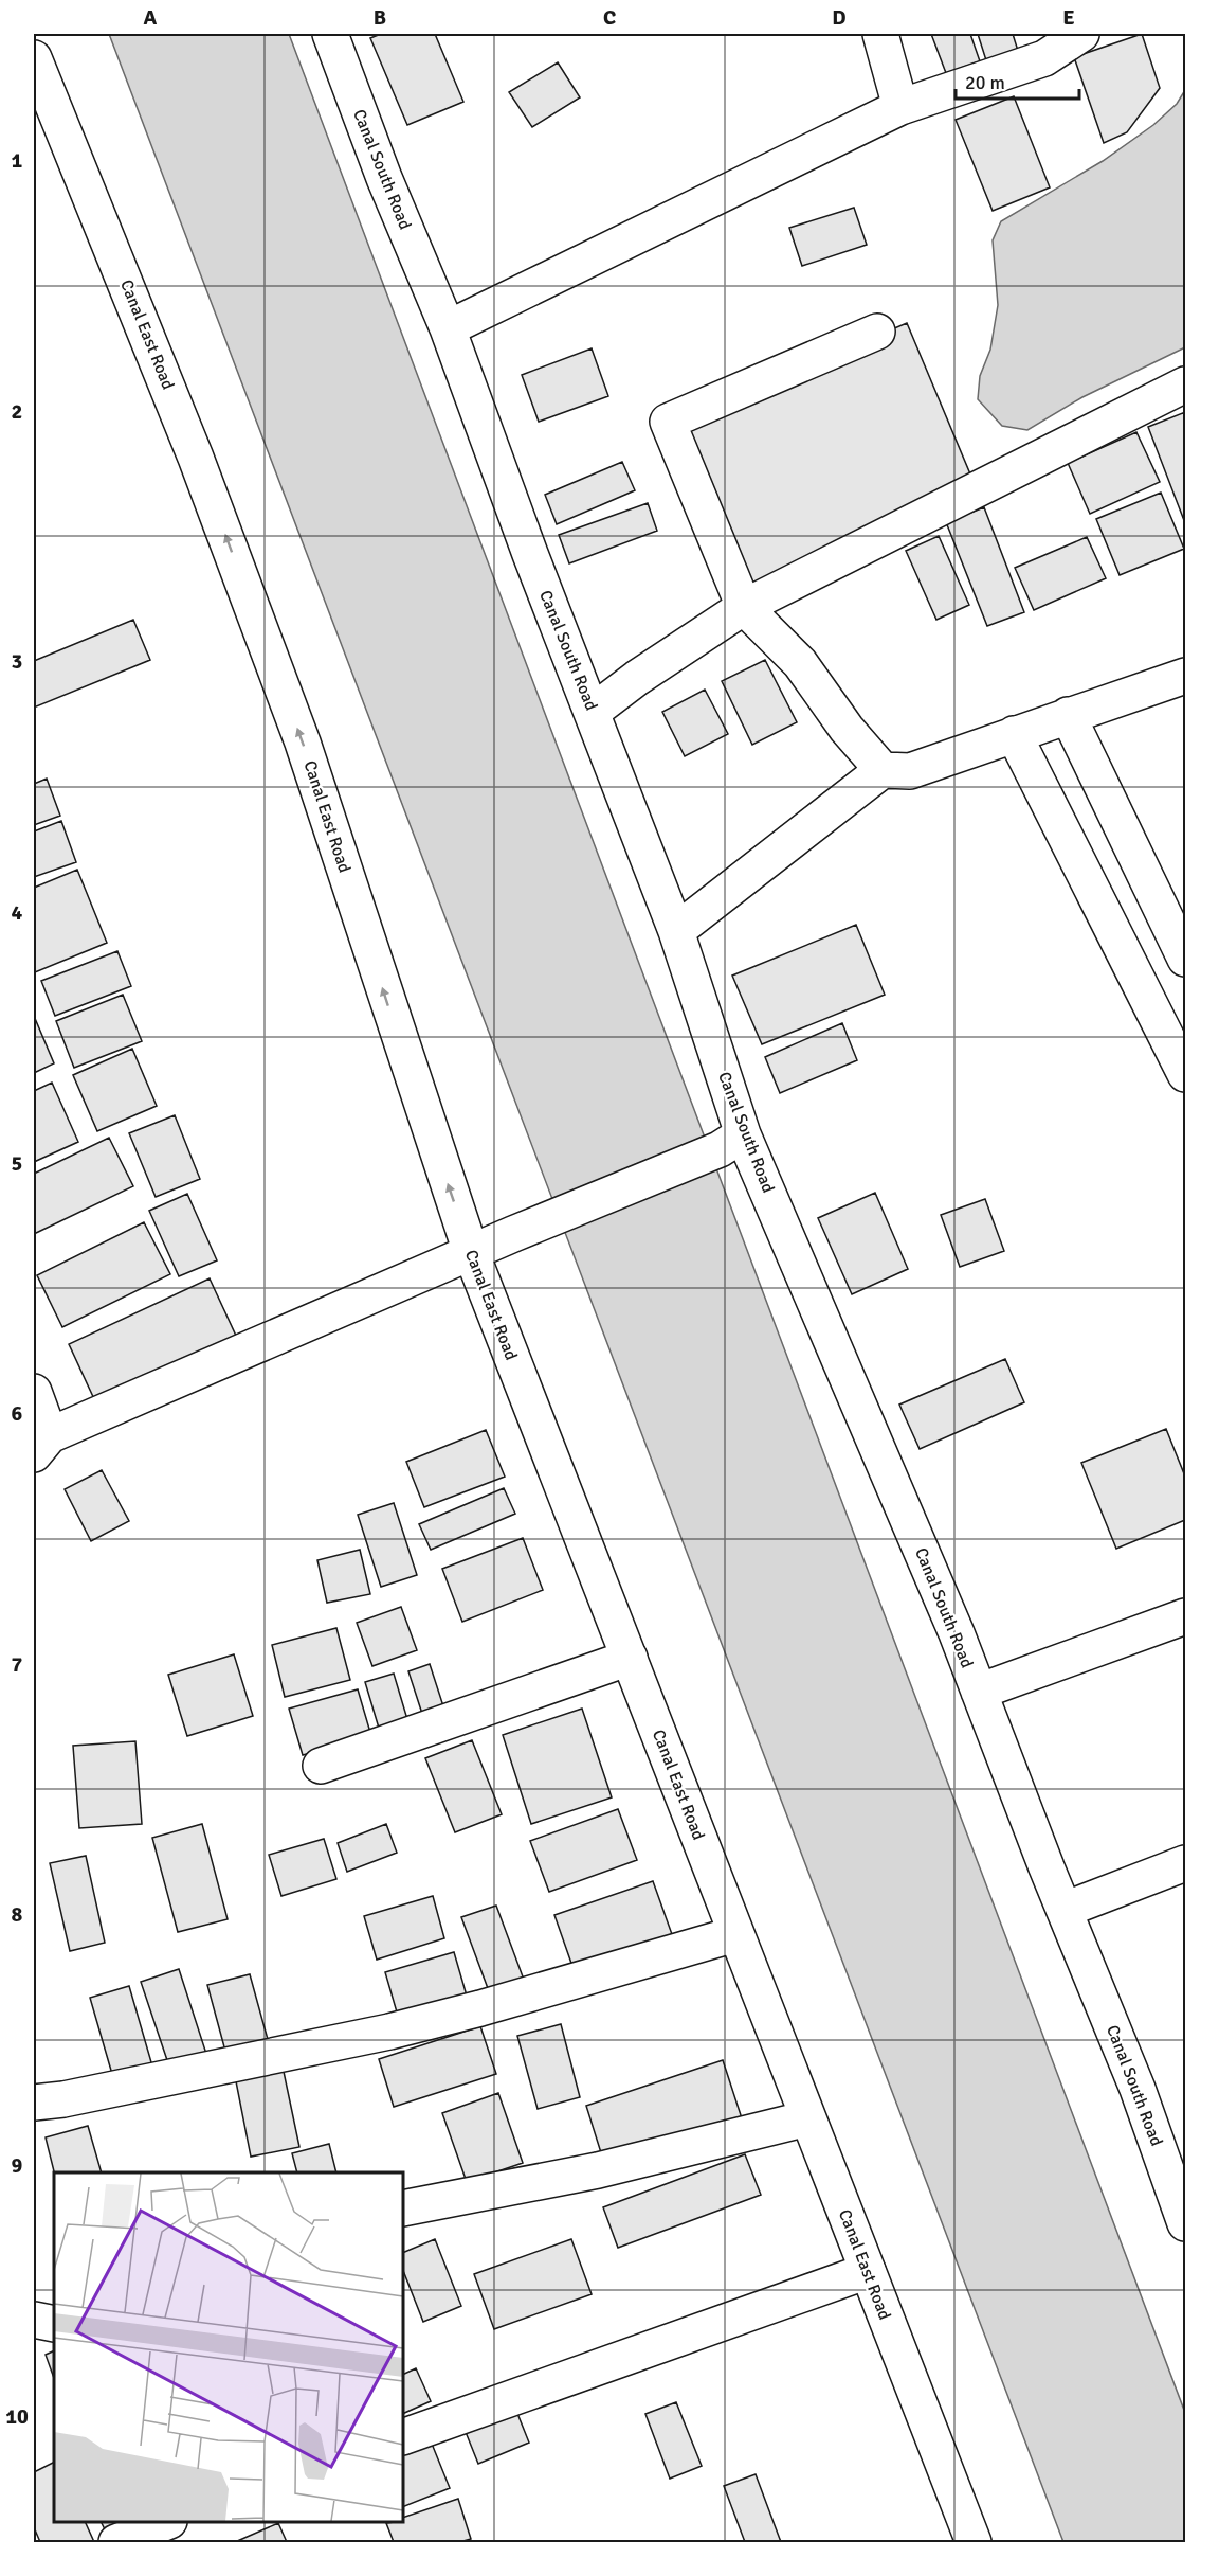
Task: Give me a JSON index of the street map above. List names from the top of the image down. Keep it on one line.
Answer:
{"streets":{"street":["Canal South Road","Canal East Road"]},"one_way":["Canal East Road"],"scale_bar":"20 m","grid":{"columns":["A","B","C","D","E"],"rows":["1","2","3","4","5","6","7","8","9","10"]}}
